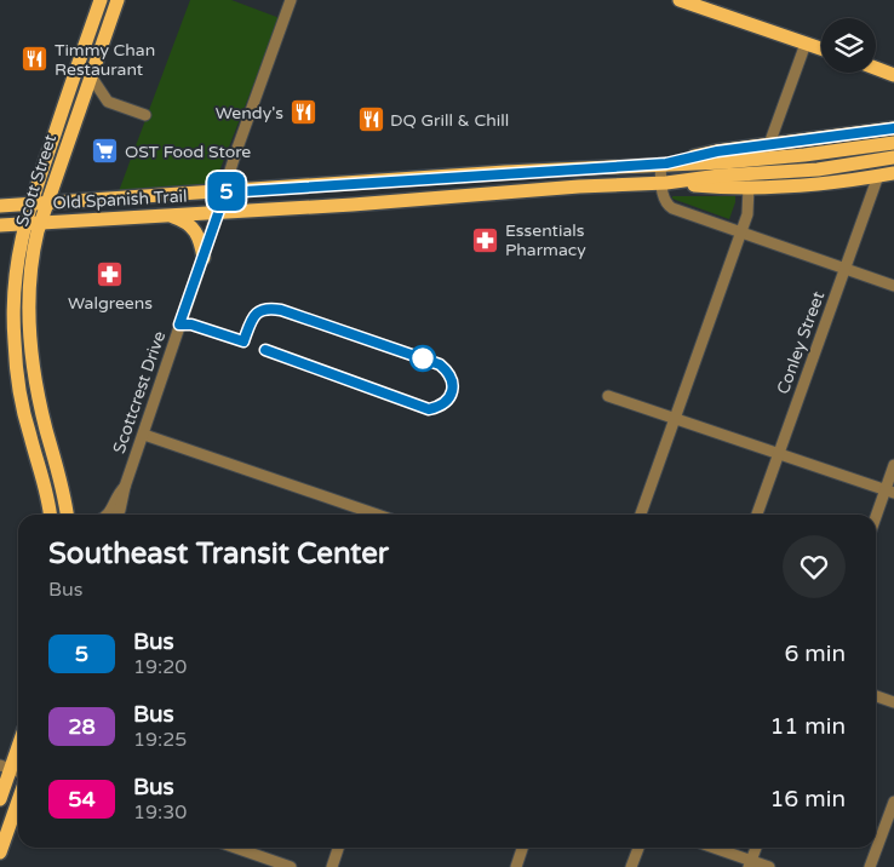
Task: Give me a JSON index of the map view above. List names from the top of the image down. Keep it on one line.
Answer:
{"streets":{"main road":["Scott Street","Old Spanish Trail"],"street":["Conley Street","Scottcrest Drive"]},"crossings":[["Scott Street","Old Spanish Trail"],["Old Spanish Trail","Scottcrest Drive"]],"places":{"restaurant":["Timmy Chan Restaurant","Wendy's","DQ Grill & Chill"],"supermarket":["OST Food Store"],"pharmacy":["Essentials Pharmacy","Walgreens"]},"lines":["bus line 5"],"page":{"on_map":"5","heading":["Southeast Transit Center","Bus"],"list":[{"mark":"5","name":"Bus","note":"19:20","value":"6 min"},{"mark":"28","name":"Bus","note":"19:25","value":"11 min"},{"mark":"54","name":"Bus","note":"19:30","value":"16 min"}]}}
